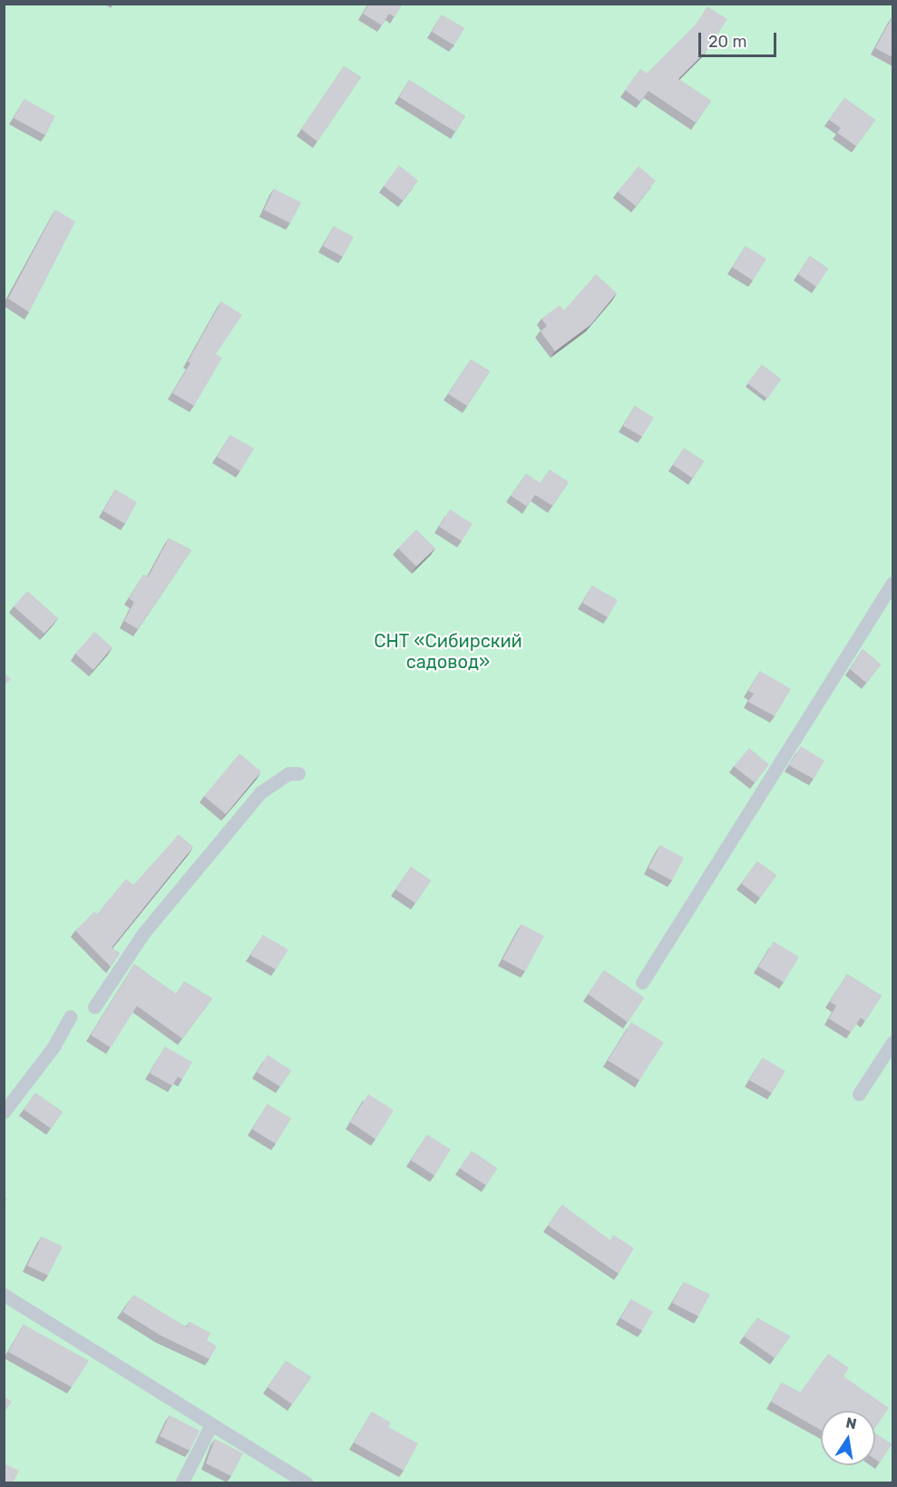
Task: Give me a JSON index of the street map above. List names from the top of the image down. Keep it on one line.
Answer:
{"parks":["СНТ «Сибирский садовод»"],"scale_bar":"20 m","north":"top"}
